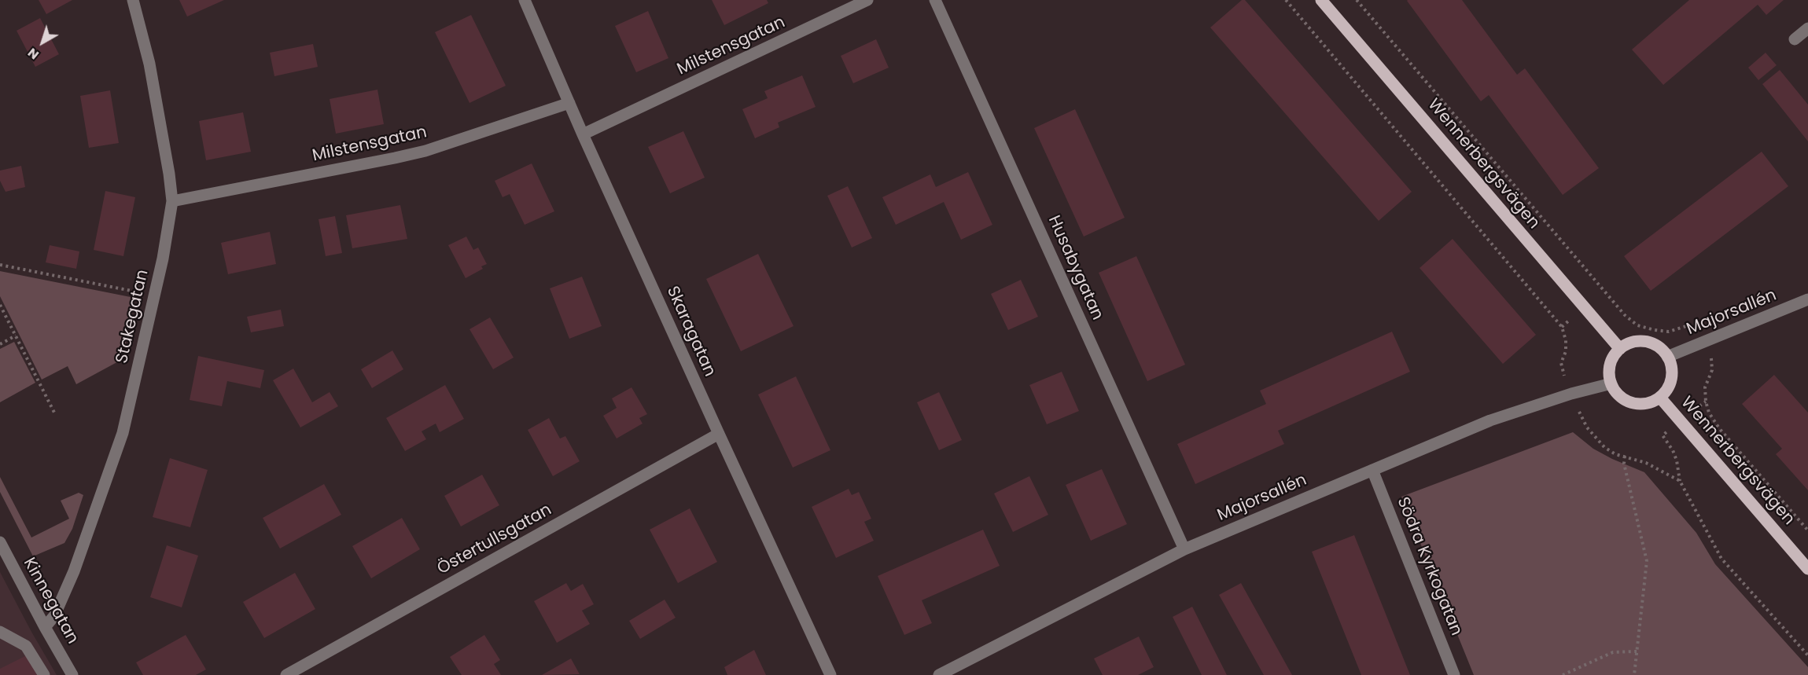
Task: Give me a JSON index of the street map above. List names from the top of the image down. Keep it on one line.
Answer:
{"streets":{"main road":["Wennerbergsvägen"],"street":["Milstensgatan","Husabygatan","Majorsallén","Stakegatan","Skaragatan","Östertullsgatan","Södra Kyrkogatan","Kinnegatan"]},"crossings":[["Milstensgatan","Stakegatan"],["Milstensgatan","Skaragatan"],["Wennerbergsvägen","Majorsallén"],["Husabygatan","Majorsallén"],["Majorsallén","Södra Kyrkogatan"],["Stakegatan","Kinnegatan"],["Skaragatan","Östertullsgatan"]],"north":"bottom left"}
